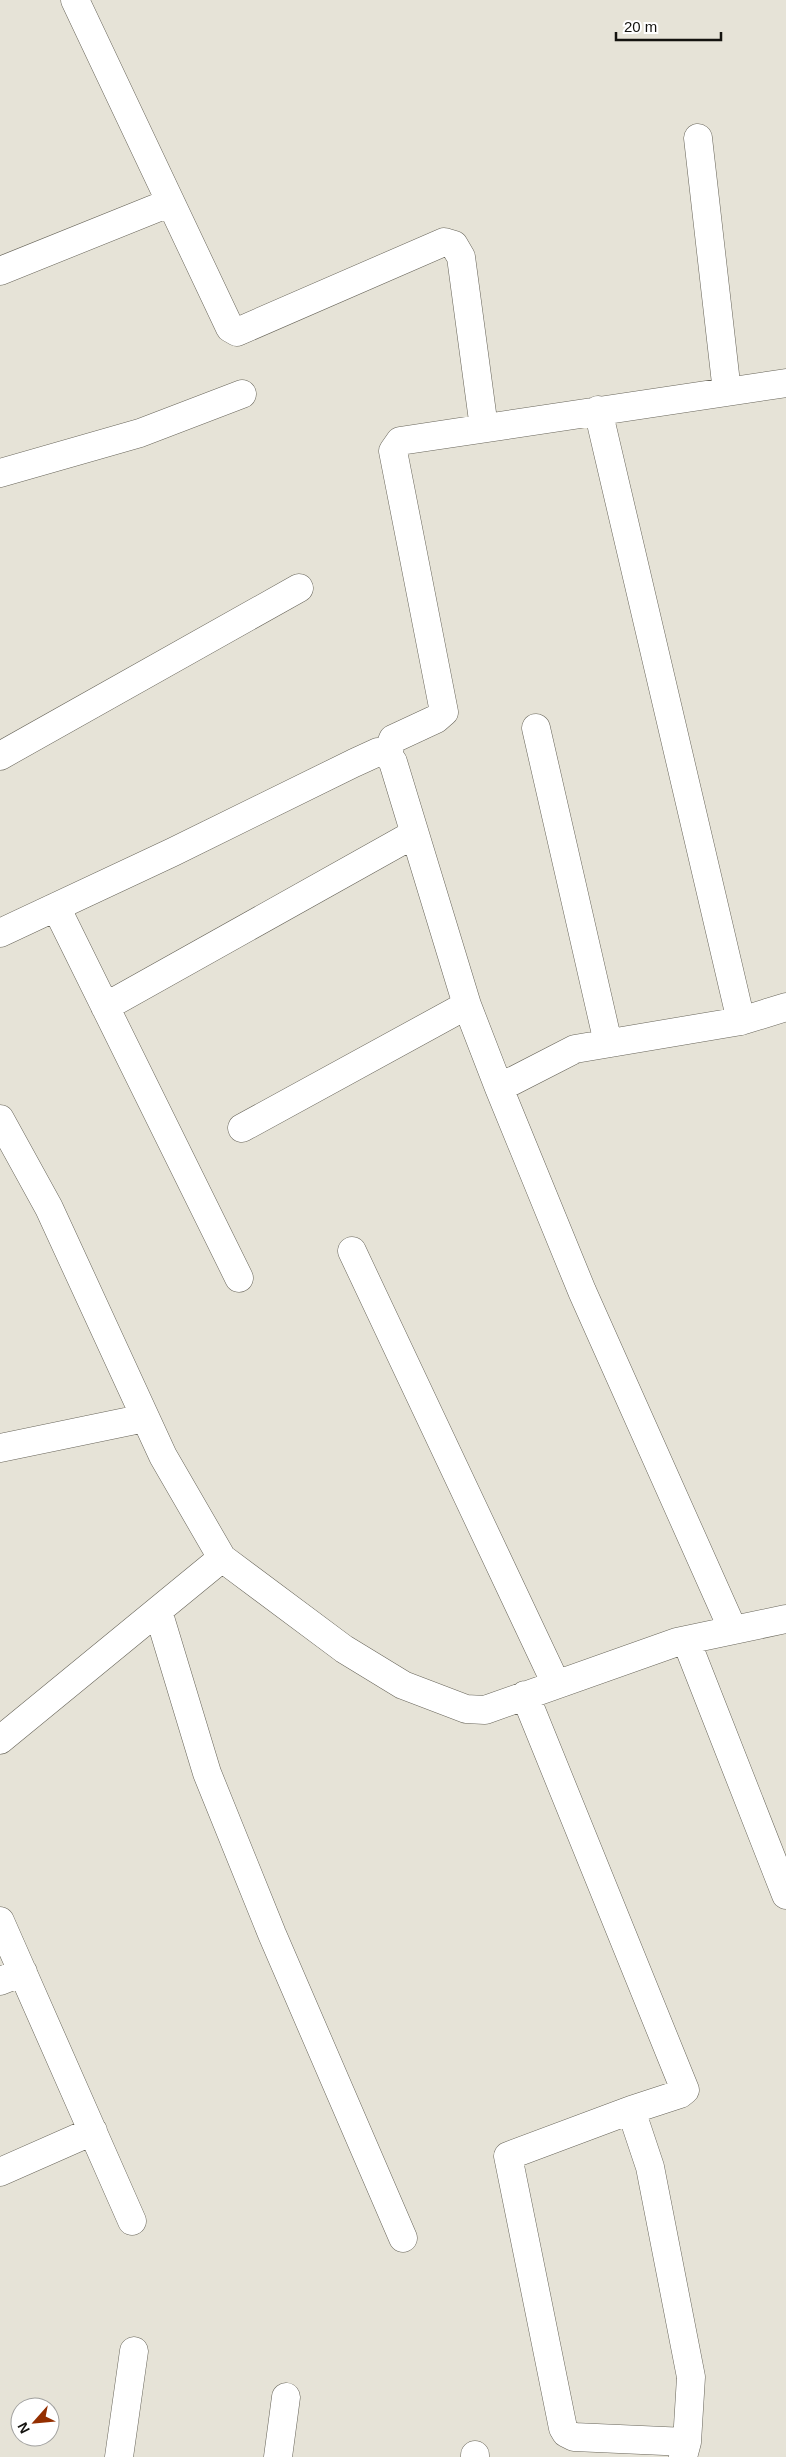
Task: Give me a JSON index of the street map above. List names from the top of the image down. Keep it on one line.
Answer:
{"scale_bar":"20 m","north":"bottom left"}
